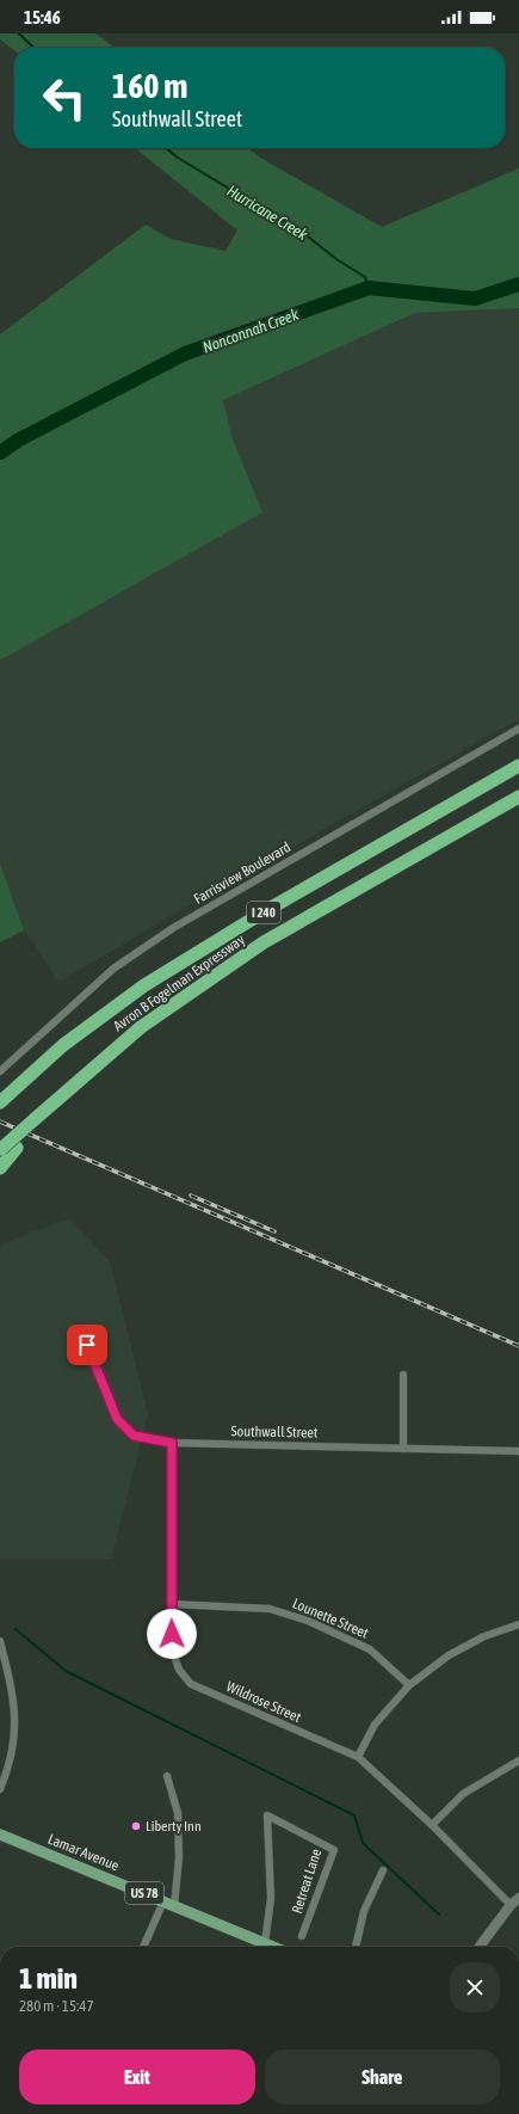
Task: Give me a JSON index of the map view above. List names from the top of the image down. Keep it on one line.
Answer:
{"streets":{"highway":["I 240","Avron B Fogelman Expressway"],"main road":["Lamar Avenue","US 78"],"street":["Farrisview Boulevard","Southwall Street","Lounette Street","Wildrose Street","Retreat Lane"]},"crossings":[["Southwall Street","Wildrose Street"],["Lounette Street","Wildrose Street"],["Lamar Avenue","Retreat Lane"]],"water":["Hurricane Creek","Nonconnah Creek"],"places":["Liberty Inn"],"page":{"status":"15:46","turn":["160 m","Southwall Street"],"heading":["1 min","280 m · 15:47"],"buttons":["Exit","Share"]}}
